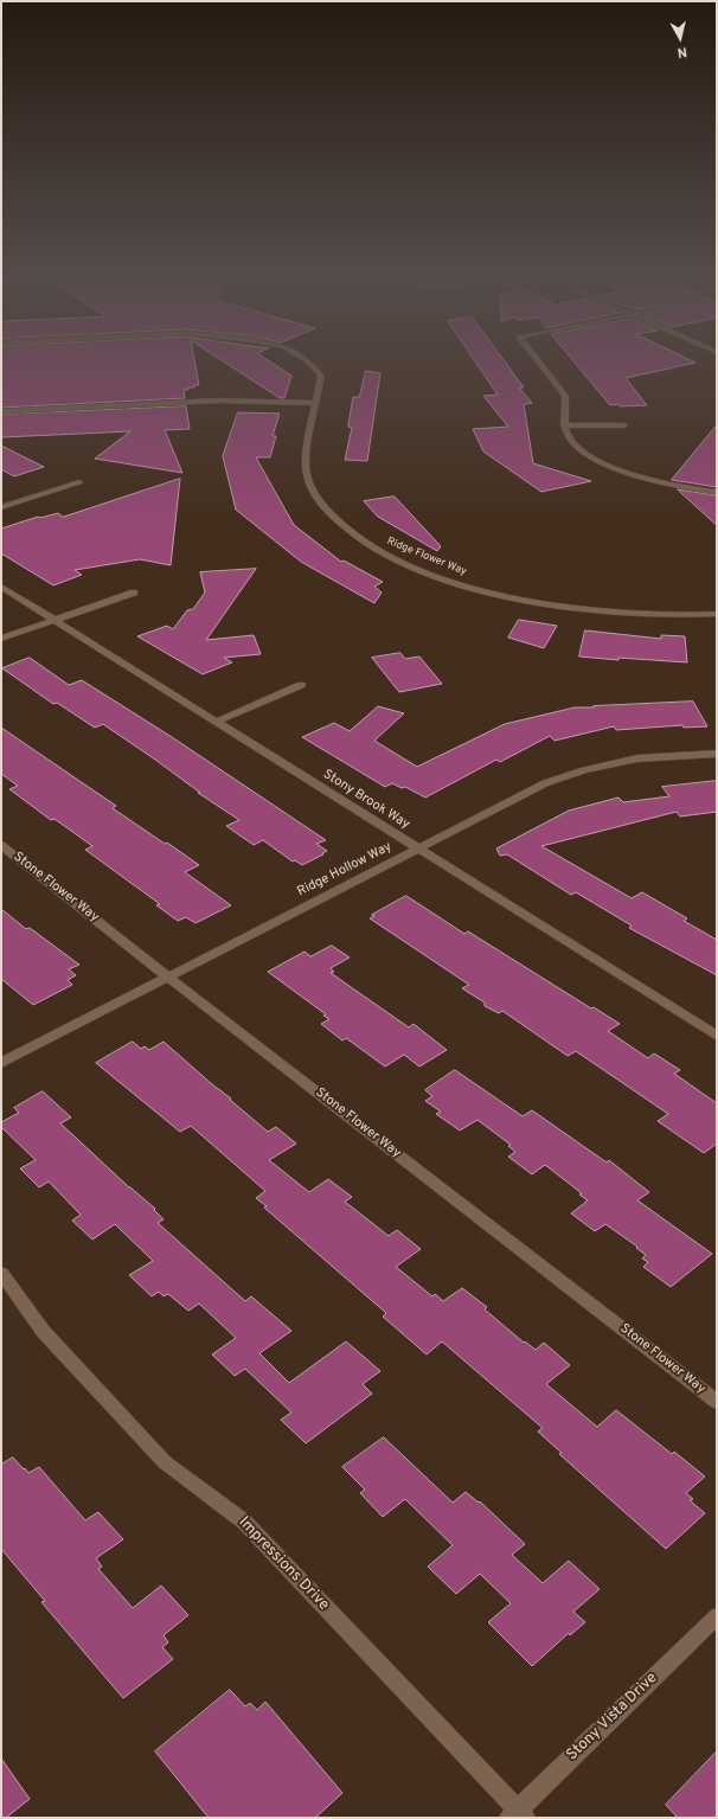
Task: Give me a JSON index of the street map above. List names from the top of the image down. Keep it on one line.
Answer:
{"streets":{"street":["Ridge Flower Way","Stony Brook Way","Ridge Hollow Way","Stone Flower Way","Impressions Drive","Stony Vista Drive"]},"crossings":[["Stony Brook Way","Ridge Hollow Way"],["Ridge Hollow Way","Stone Flower Way"],["Impressions Drive","Stony Vista Drive"]],"north":"bottom"}
